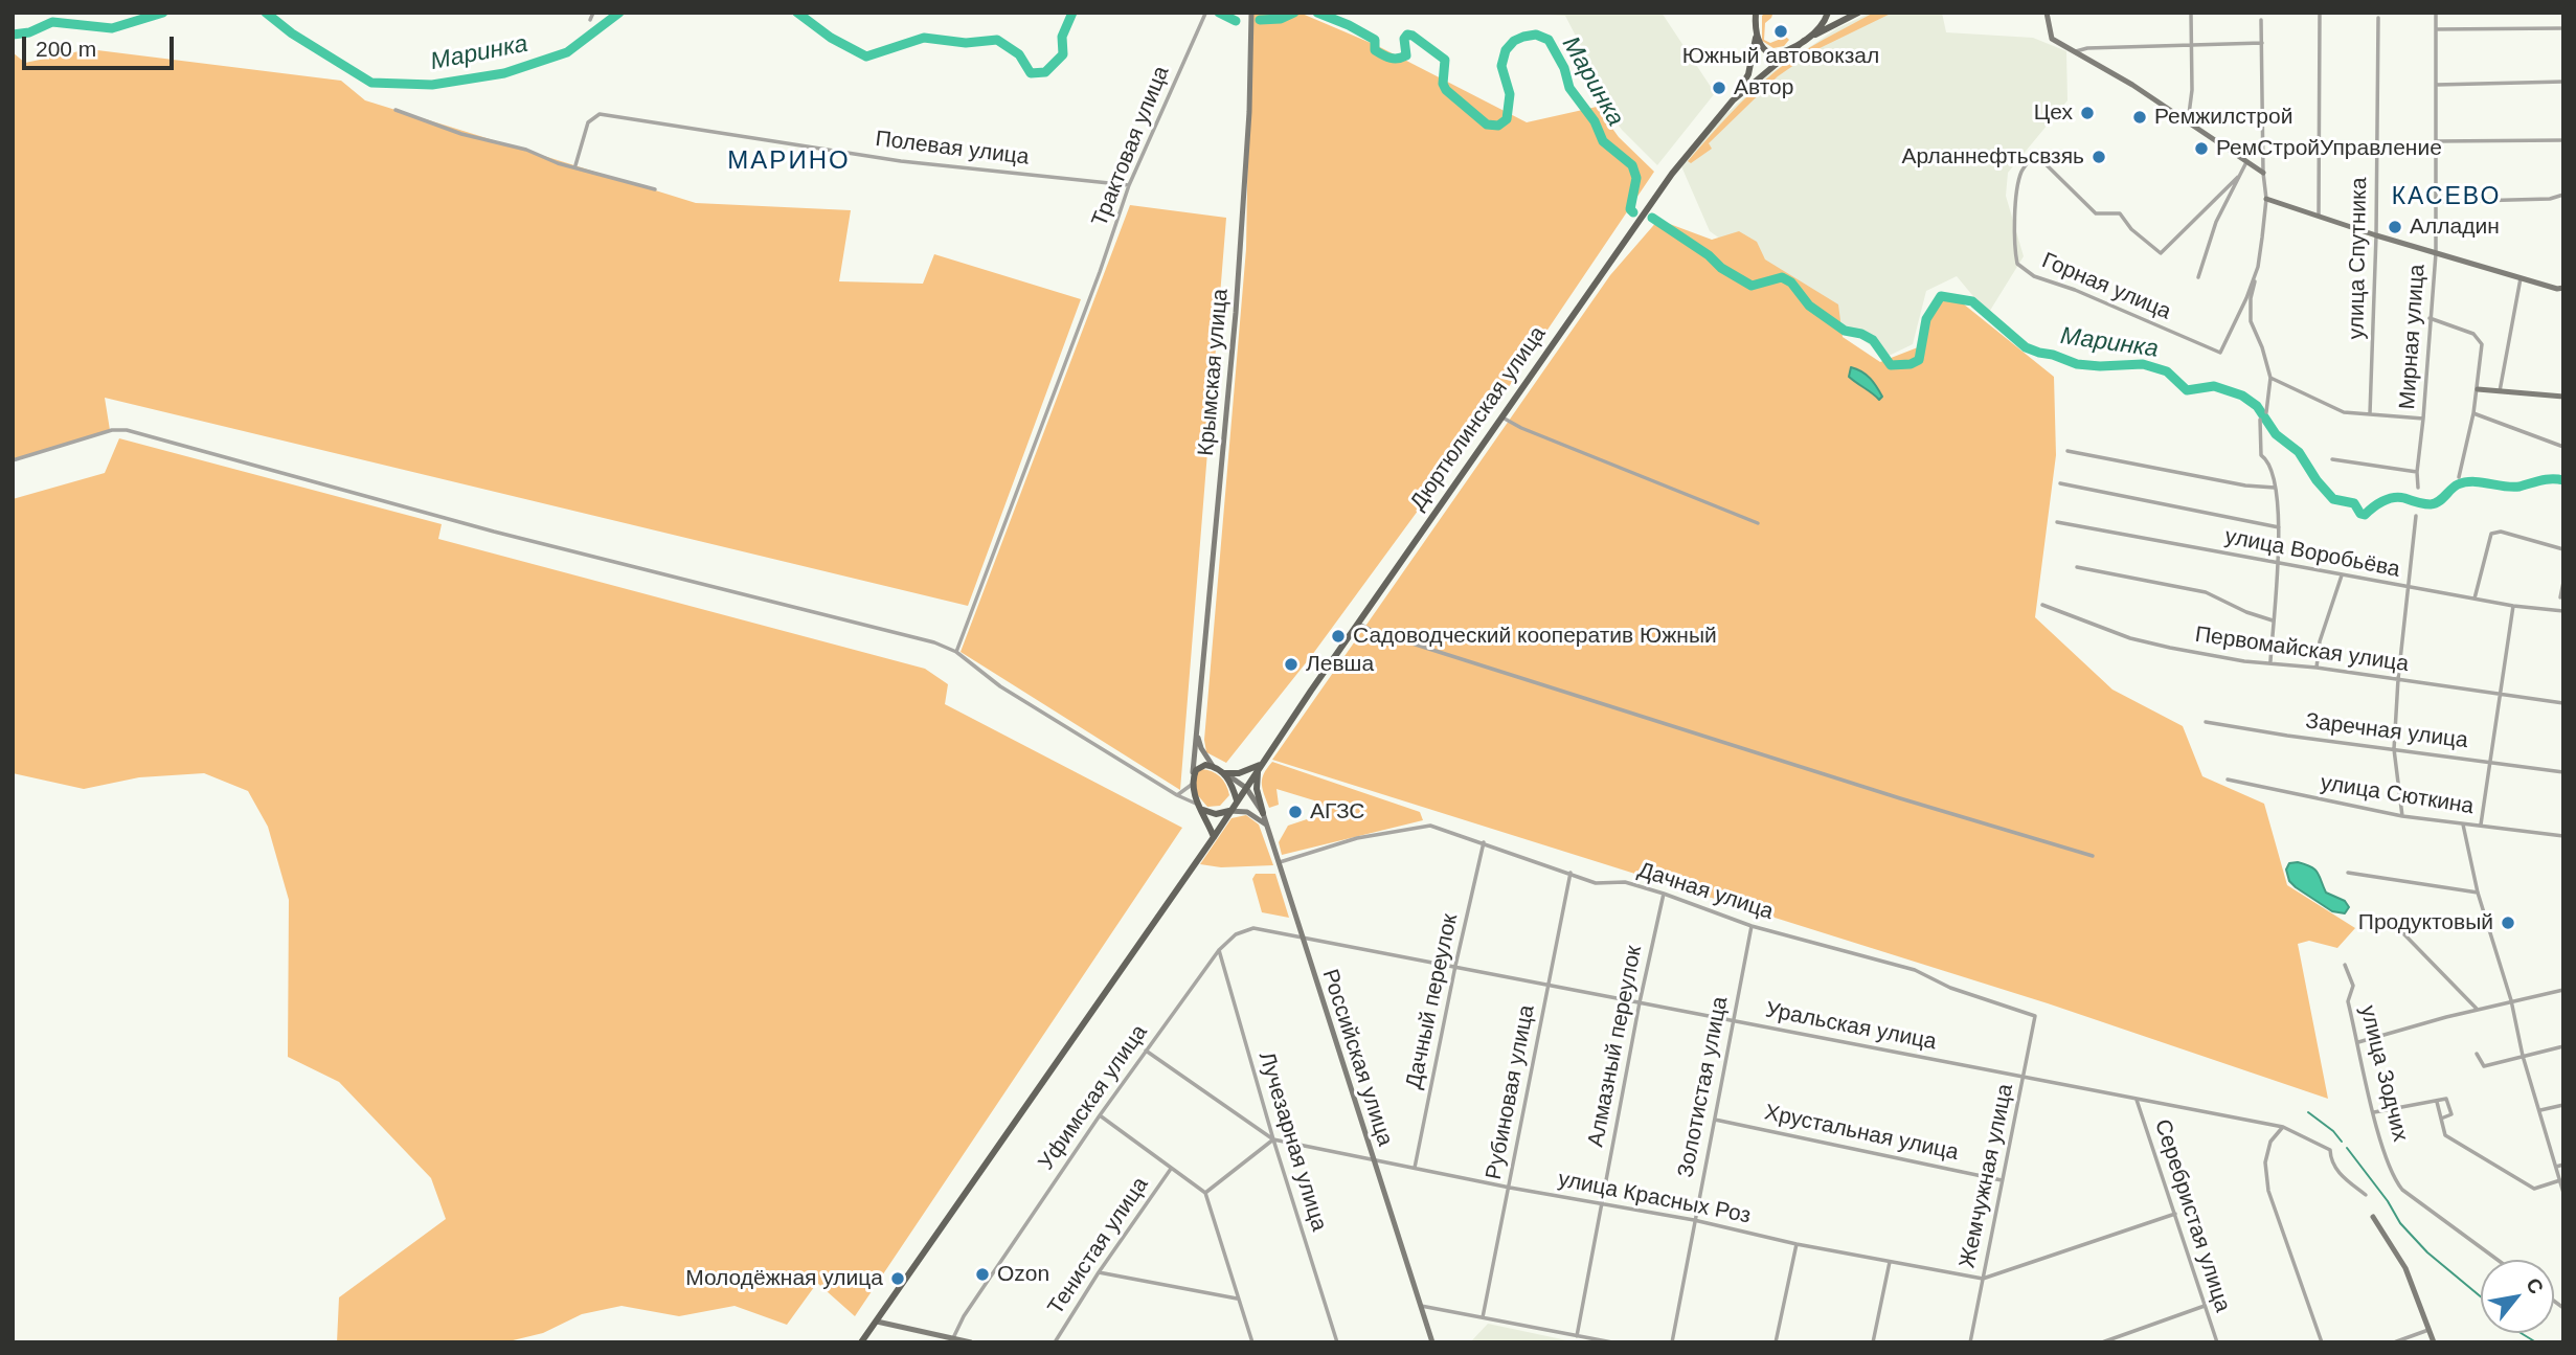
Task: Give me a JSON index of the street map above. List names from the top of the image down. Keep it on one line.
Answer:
{"streets":{"main road":["Крымская улица","Дюртюлинская улица","Российская улица"],"street":["Трактовая улица","Полевая улица","улица Спутника","Горная улица","Мирная улица","улица Воробьёва","Первомайская улица","Заречная улица","улица Сюткина","Дачная улица","Дачный переулок","Уральская улица","Алмазный переулок","улица Зодчих","Золотистая улица","Рубиновая улица","Уфимская улица","Хрустальная улица","Лучезарная улица","Жемчужная улица","улица Красных Роз","Серебристая улица","Тенистая улица"]},"crossings":[["Трактовая улица","Полевая улица"],["Крымская улица","Дюртюлинская улица"],["Дюртюлинская улица","Российская улица"],["Дачная улица","Дачный переулок"],["Дачная улица","Алмазный переулок"],["Дачная улица","Российская улица"],["Дачная улица","Золотистая улица"],["Дачная улица","Рубиновая улица"],["Дачная улица","Жемчужная улица"],["Дачный переулок","Уральская улица"],["Дачный переулок","улица Красных Роз"],["Уральская улица","Алмазный переулок"],["Уральская улица","Российская улица"],["Уральская улица","Золотистая улица"],["Уральская улица","Рубиновая улица"],["Уральская улица","Уфимская улица"],["Уральская улица","Жемчужная улица"],["Уральская улица","Серебристая улица"],["Алмазный переулок","улица Красных Роз"],["Российская улица","Уфимская улица"],["Российская улица","улица Красных Роз"],["Золотистая улица","Хрустальная улица"],["Золотистая улица","улица Красных Роз"],["Рубиновая улица","улица Красных Роз"],["Уфимская улица","Лучезарная улица"],["Уфимская улица","улица Красных Роз"],["Хрустальная улица","Жемчужная улица"],["Лучезарная улица","улица Красных Роз"],["Жемчужная улица","улица Красных Роз"],["улица Красных Роз","Серебристая улица"]],"districts":["МАРИНО","КАСЕВО"],"water":["Маринка"],"places":["Южный автовокзал","Автор","Цех","Ремжилстрой","РемСтройУправление","Арланнефтьсвзяь","Алладин","Садоводческий кооператив Южный","Левша","АГЗС","Продуктовый","Ozon","Молодёжная улица"],"scale_bar":"200 m","north":"top right"}
